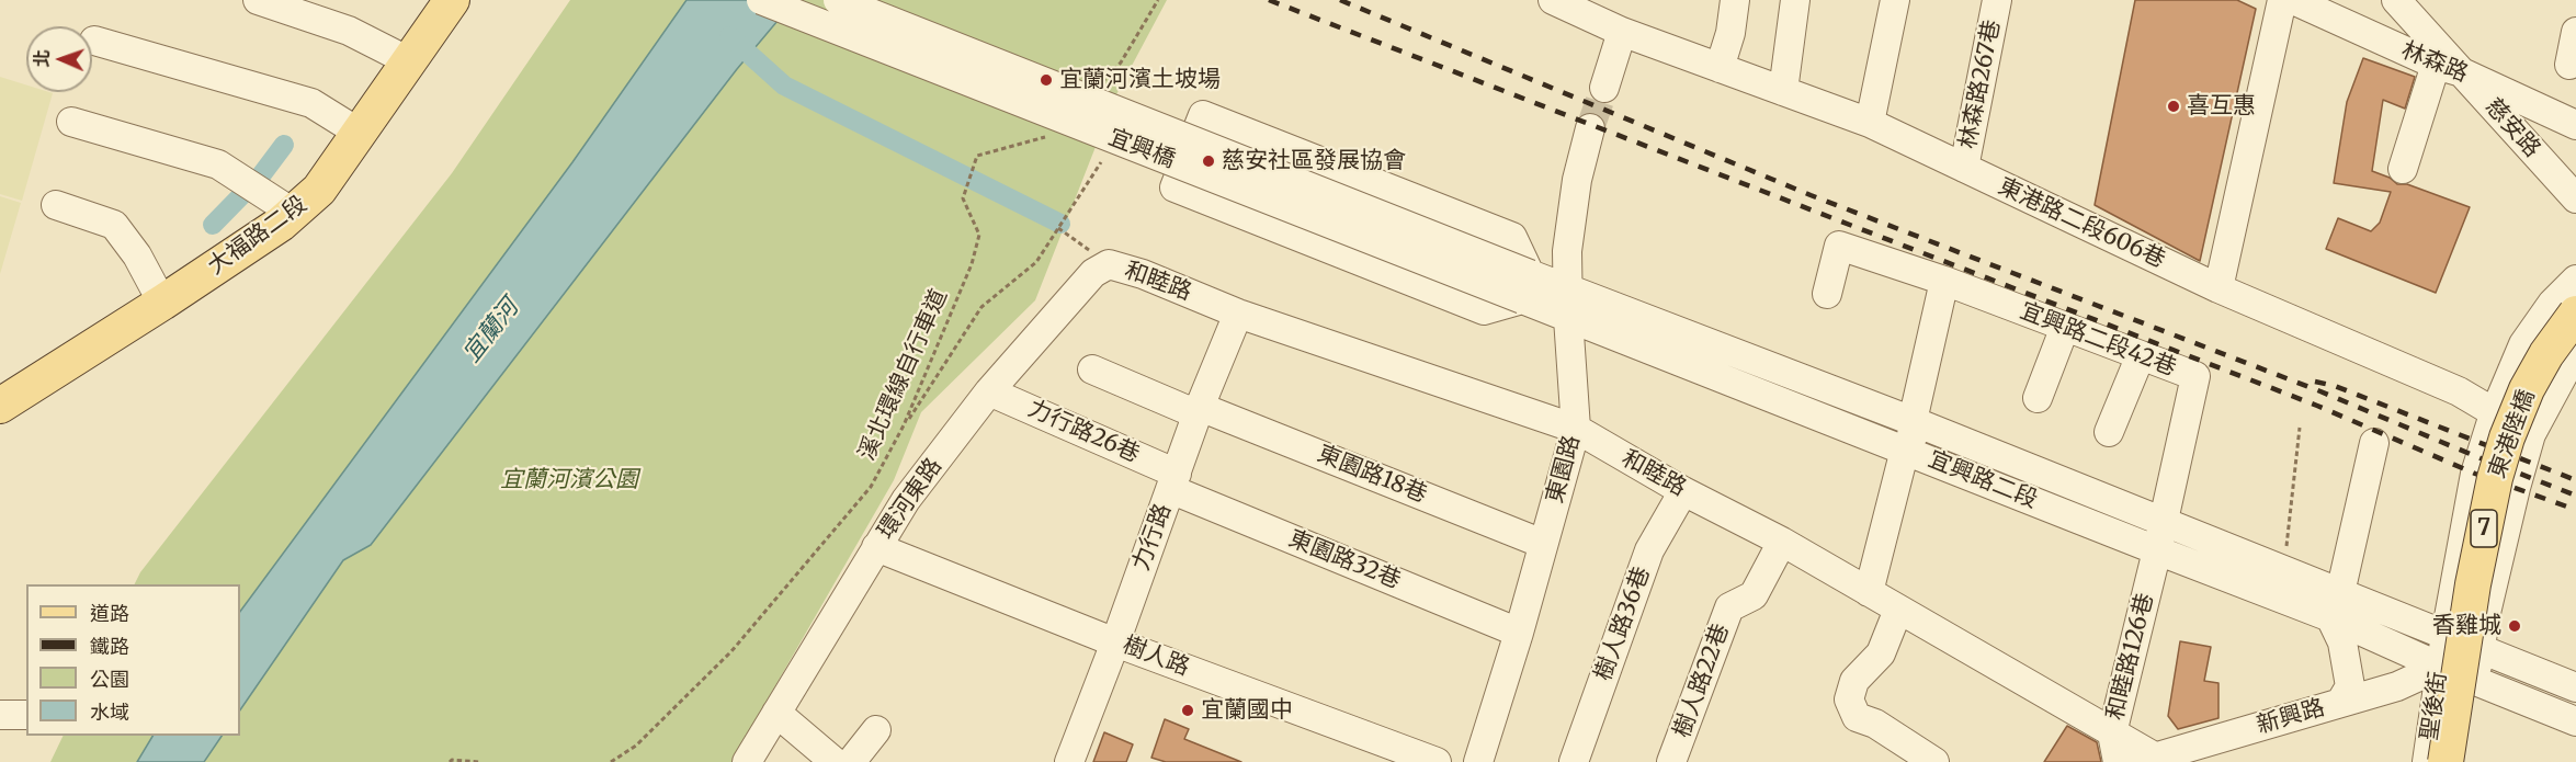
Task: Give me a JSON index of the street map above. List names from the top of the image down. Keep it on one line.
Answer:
{"streets":{"main road":["大福路二段","東港陸橋","7"],"street":["林森路","林森路267巷","慈安路","宜興橋","東港路二段606巷","和睦路","宜興路二段42巷","力行路26巷","東園路","東園路18巷","宜興路二段","環河東路","力行路","東園路32巷","樹人路36巷","樹人路","和睦路126巷","樹人路22巷","聖後街","新興路"],"path":["溪北環線自行車道"]},"crossings":[["林森路","慈安路"],["林森路267巷","東港路二段606巷"],["宜興橋","宜興路二段"],["東港路二段606巷","聖後街"],["和睦路","東園路"],["和睦路","環河東路"],["和睦路","力行路"],["和睦路","樹人路36巷"],["和睦路","和睦路126巷"],["和睦路","樹人路22巷"],["和睦路","新興路"],["宜興路二段42巷","宜興路二段"],["宜興路二段42巷","和睦路126巷"],["力行路26巷","環河東路"],["力行路26巷","力行路"],["力行路26巷","東園路32巷"],["東園路","東園路18巷"],["東園路","宜興路二段"],["東園路","東園路32巷"],["東園路18巷","力行路"],["宜興路二段","和睦路126巷"],["宜興路二段","聖後街"],["宜興路二段","新興路"],["環河東路","樹人路"],["力行路","東園路32巷"],["力行路","樹人路"],["聖後街","新興路"]],"water":["宜蘭河"],"parks":["宜蘭河濱公園"],"places":["宜蘭河濱土坡場","喜互惠","慈安社區發展協會","香雞城","宜蘭國中"],"legend":["道路","鐵路","公園","水域"],"north":"left"}
